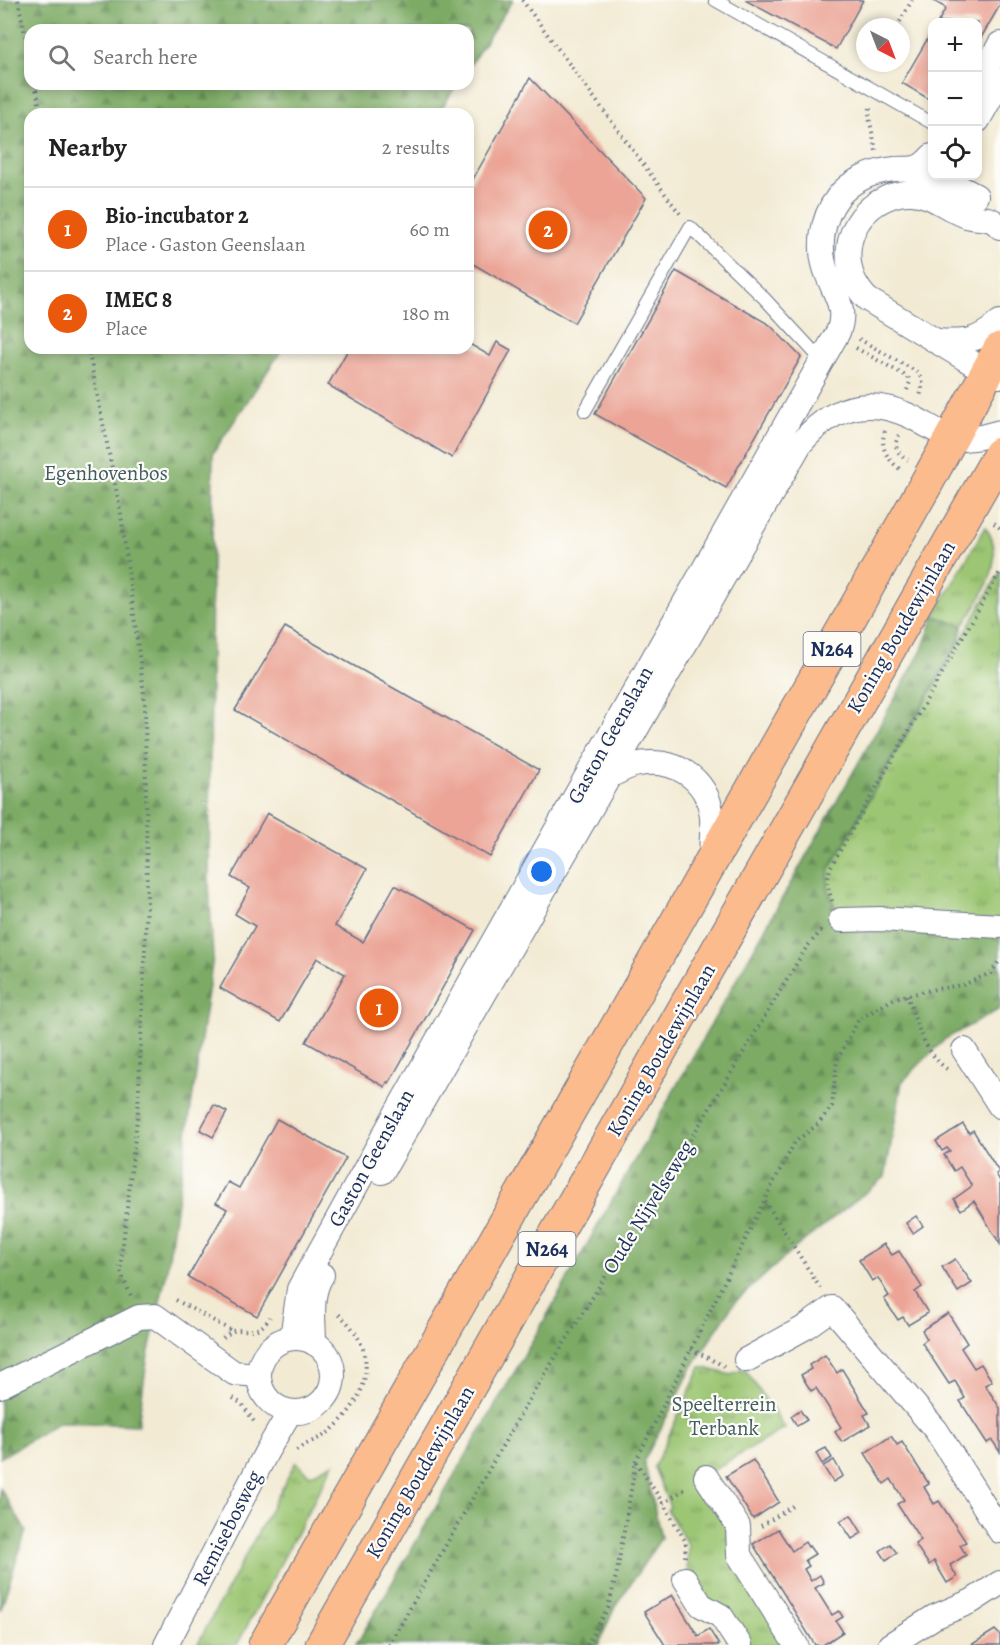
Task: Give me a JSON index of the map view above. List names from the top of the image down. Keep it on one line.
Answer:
{"streets":{"highway":["Koning Boudewijnlaan","N264"],"street":["Gaston Geenslaan","Remisebosweg"],"path":["Oude Nijvelseweg"]},"crossings":[["N264","Gaston Geenslaan"],["Gaston Geenslaan","Remisebosweg"]],"parks":["Egenhovenbos","Speelterrein Terbank"],"north":"bottom right","page":{"map_buttons":["+","−"],"search":"Search here","heading":["Nearby","2 results"],"list":[{"mark":"1","name":"Bio-incubator 2","note":"Place · Gaston Geenslaan","value":"60 m"},{"mark":"2","name":"IMEC 8","note":"Place","value":"180 m"}],"pins":["2","1"]}}
